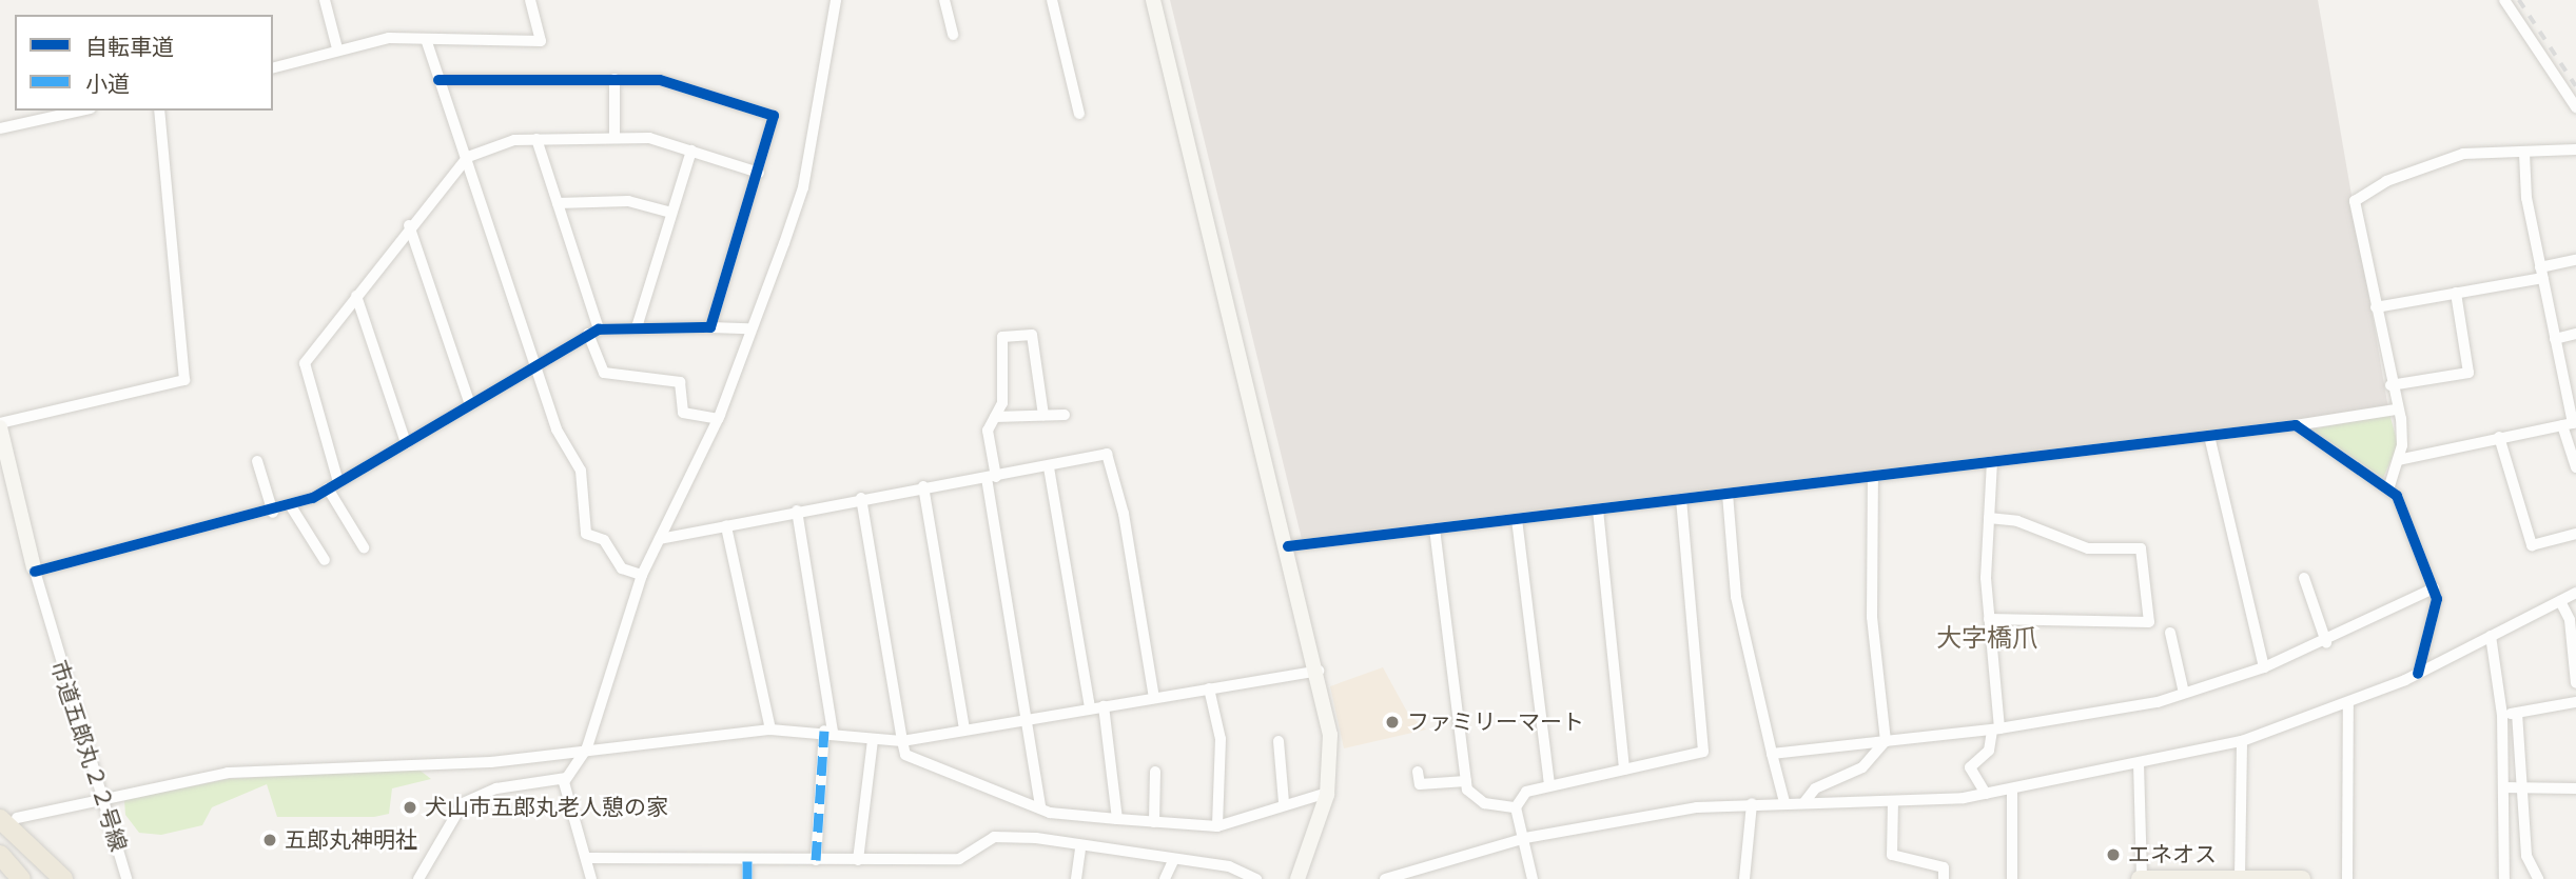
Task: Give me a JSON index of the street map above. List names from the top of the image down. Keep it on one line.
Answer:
{"streets":{"street":["市道五郎丸２２号線"]},"districts":["大字橋爪"],"places":["ファミリーマート","犬山市五郎丸老人憩の家","五郎丸神明社","エネオス"],"legend":["自転車道","小道"]}
